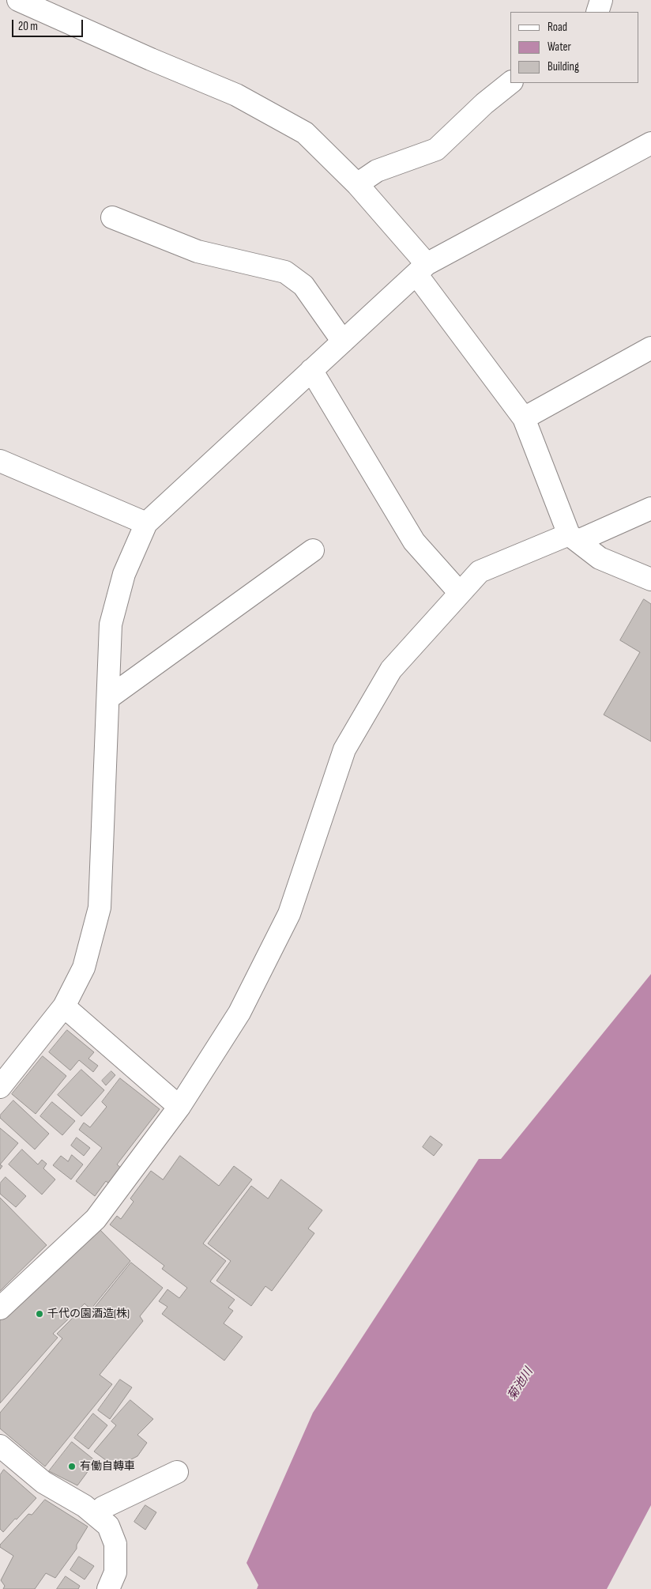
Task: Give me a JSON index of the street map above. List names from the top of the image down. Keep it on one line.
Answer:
{"water":["菊池川"],"places":["千代の園酒造(株)","有働自轉車"],"legend":["Road","Water","Building"],"scale_bar":"20 m"}
